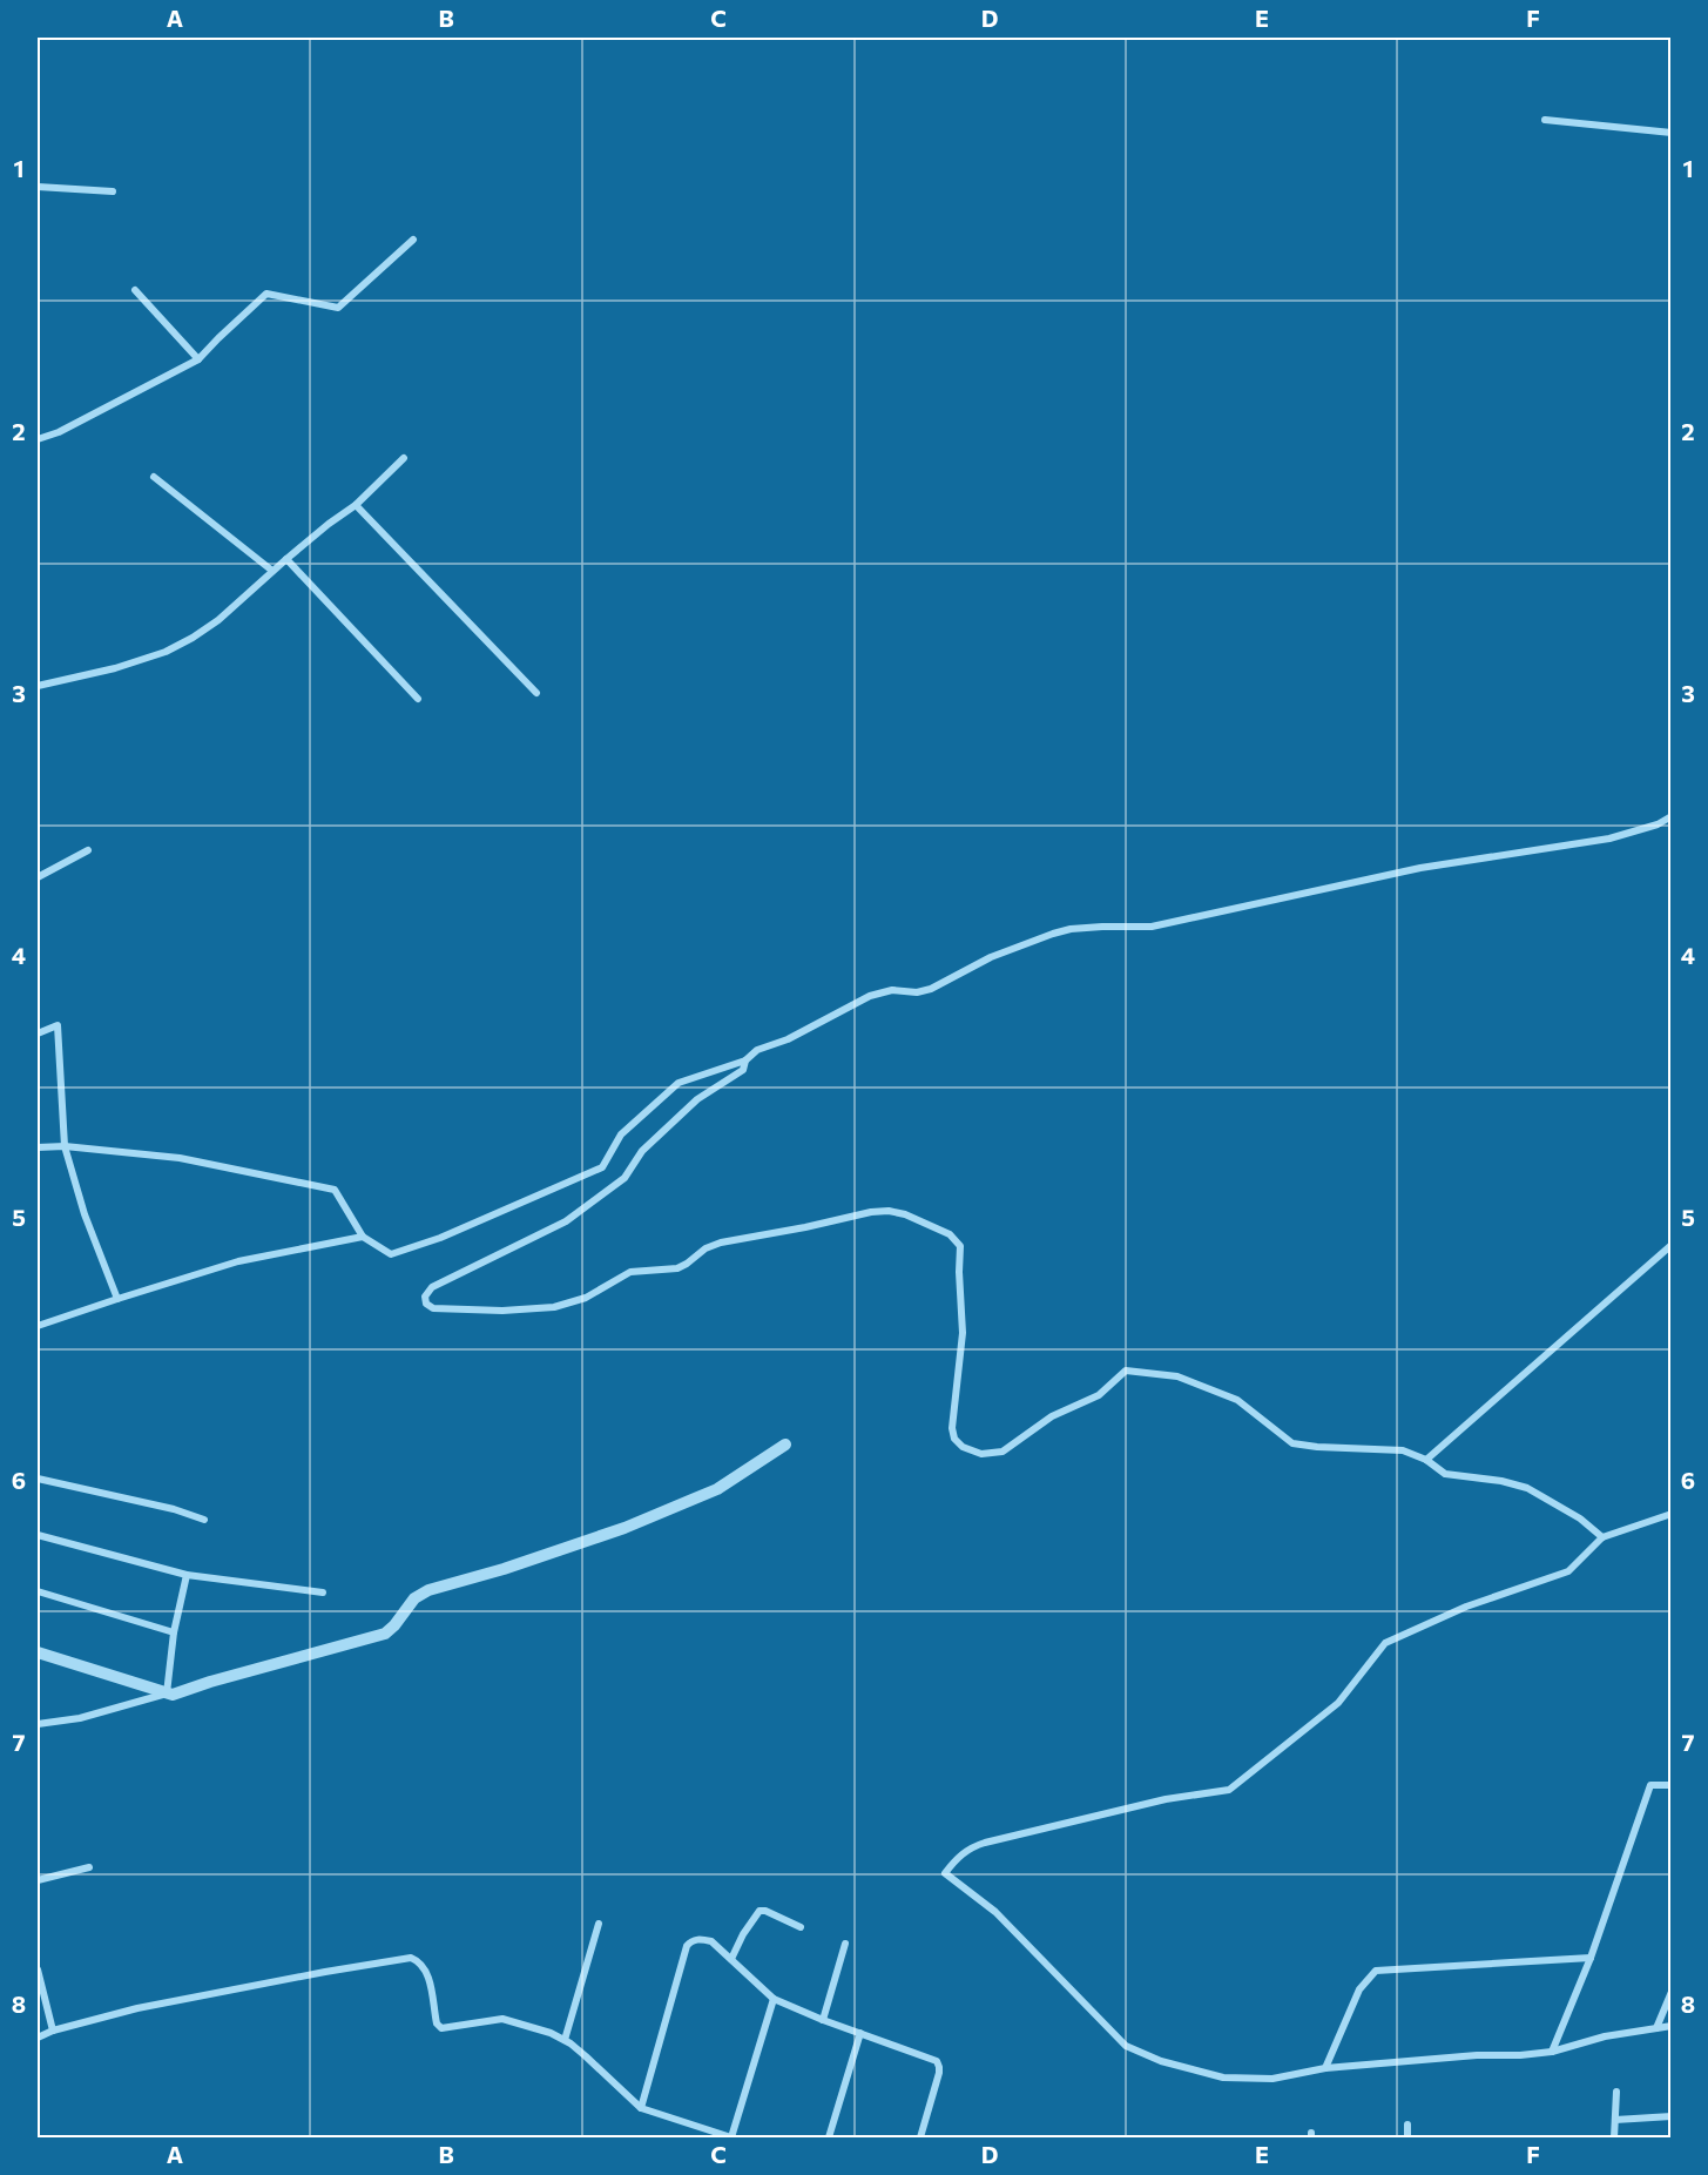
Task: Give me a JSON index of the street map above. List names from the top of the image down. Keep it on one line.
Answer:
{"grid":{"columns":["A","B","C","D","E","F"],"rows":["1","2","3","4","5","6","7","8"]}}
